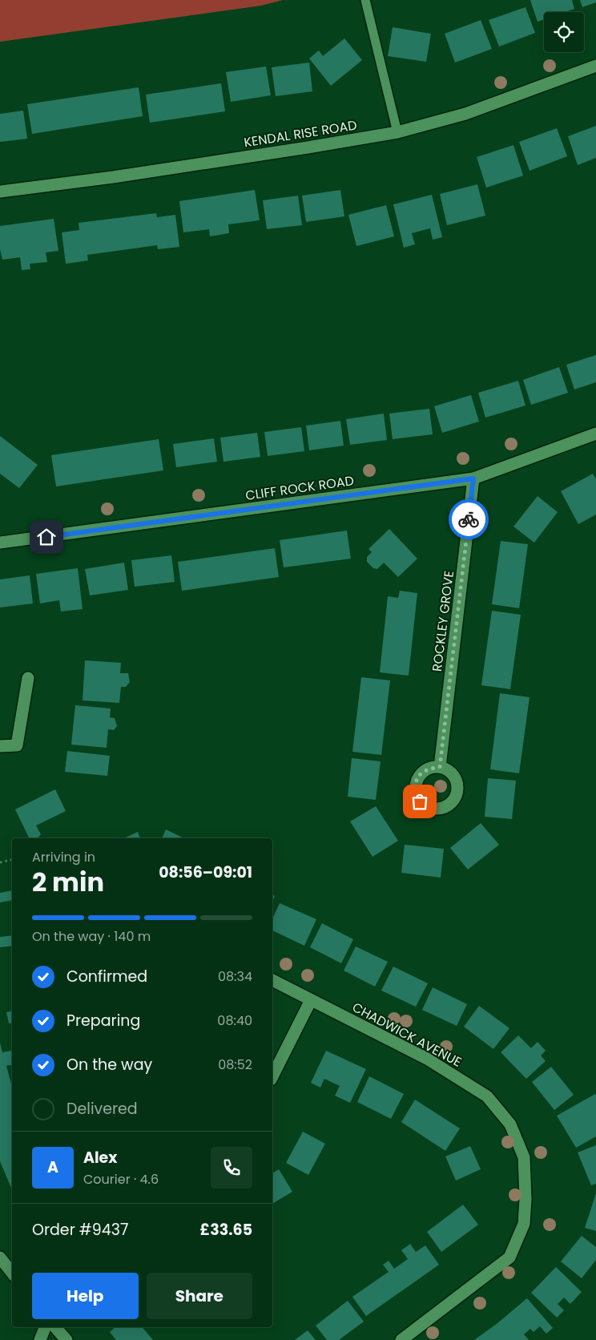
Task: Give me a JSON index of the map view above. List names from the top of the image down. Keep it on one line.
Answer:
{"streets":{"street":["KENDAL RISE ROAD","CLIFF ROCK ROAD","ROCKLEY GROVE","CHADWICK AVENUE"]},"crossings":[["CLIFF ROCK ROAD","ROCKLEY GROVE"]],"page":{"heading":["2 min","Arriving in","08:56–09:01"],"panel":["Alex","Courier · 4.6","Order #9437","£33.65"],"bar":"On the way · 140 m","list":[["Confirmed","08:34"],["Preparing","08:40"],["On the way","08:52"],"Delivered"],"round":"A","buttons":["Help","Share"]}}
